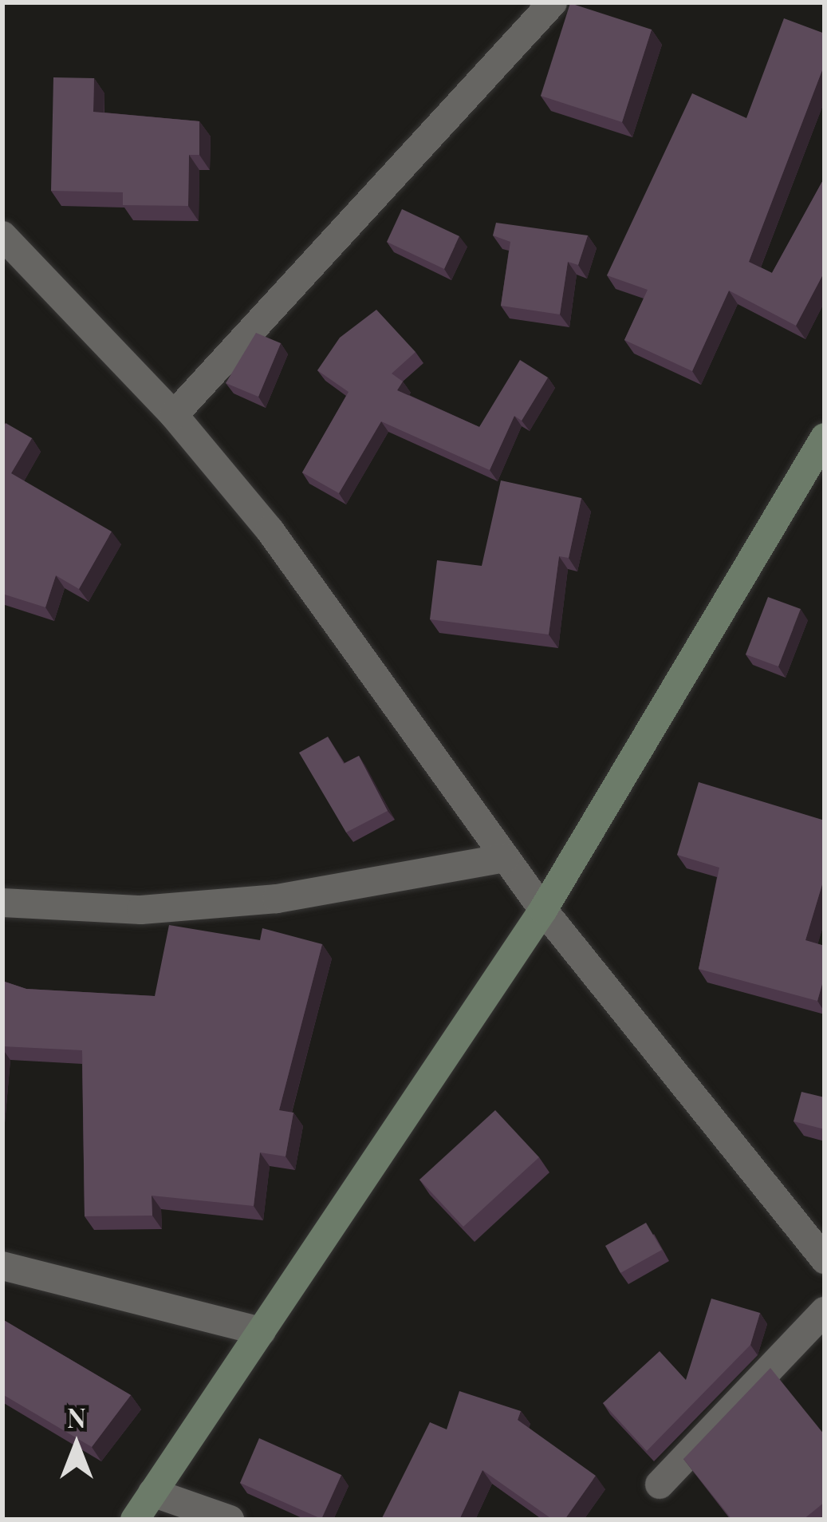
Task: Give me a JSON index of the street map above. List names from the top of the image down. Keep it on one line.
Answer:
{"north":"top"}
